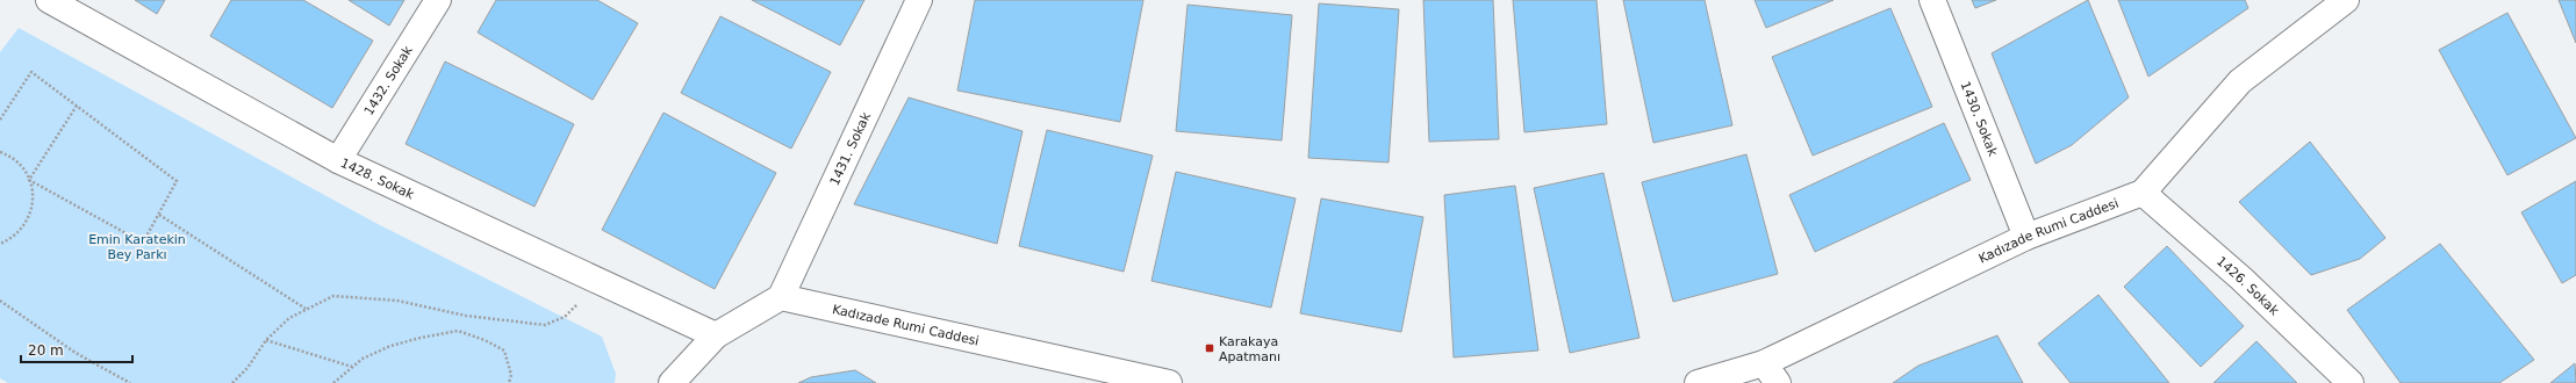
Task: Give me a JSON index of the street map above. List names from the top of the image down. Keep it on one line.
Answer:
{"streets":{"street":["1432. Sokak","1430. Sokak","1431. Sokak","1428. Sokak","Kadızade Rumi Caddesi","1426. Sokak"]},"crossings":[["1432. Sokak","1428. Sokak"],["1430. Sokak","Kadızade Rumi Caddesi"],["1431. Sokak","Kadızade Rumi Caddesi"],["Kadızade Rumi Caddesi","1426. Sokak"]],"parks":["Emin Karatekin Bey Parkı"],"places":{"transit":["Karakaya Apatmanı"]},"scale_bar":"20 m"}
